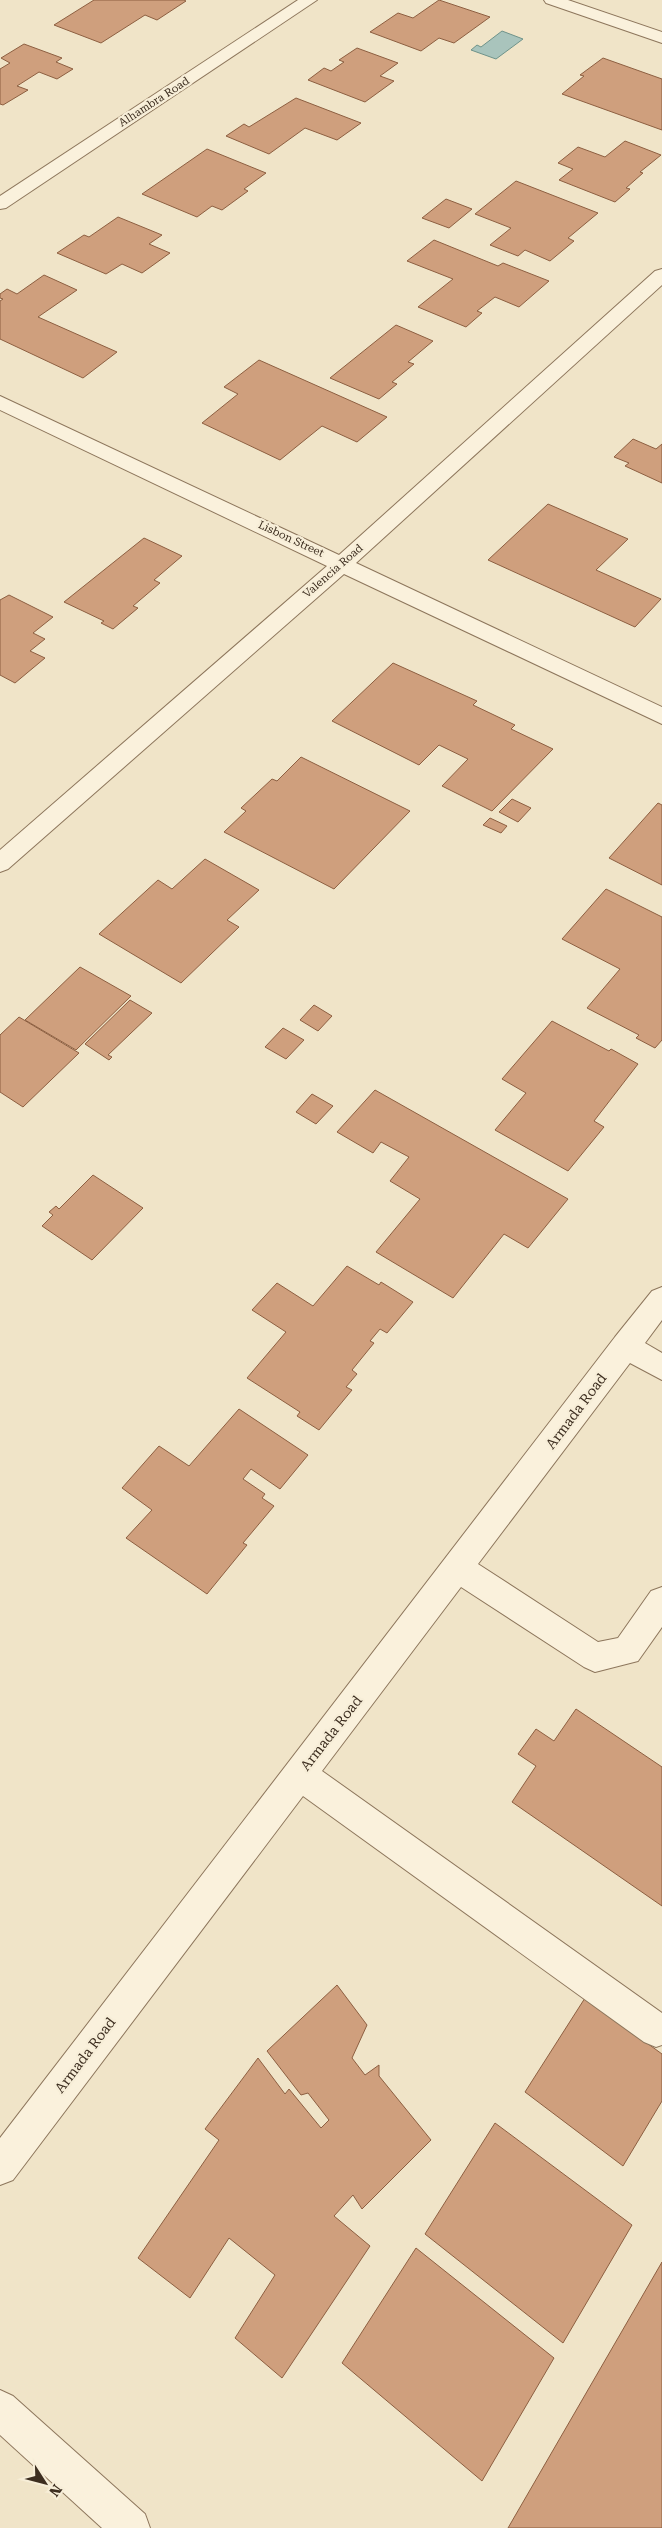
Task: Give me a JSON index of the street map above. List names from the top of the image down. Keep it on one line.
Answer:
{"streets":{"street":["Alhambra Road","Lisbon Street","Valencia Road","Armada Road"]},"crossings":[["Lisbon Street","Valencia Road"]],"north":"bottom right"}
